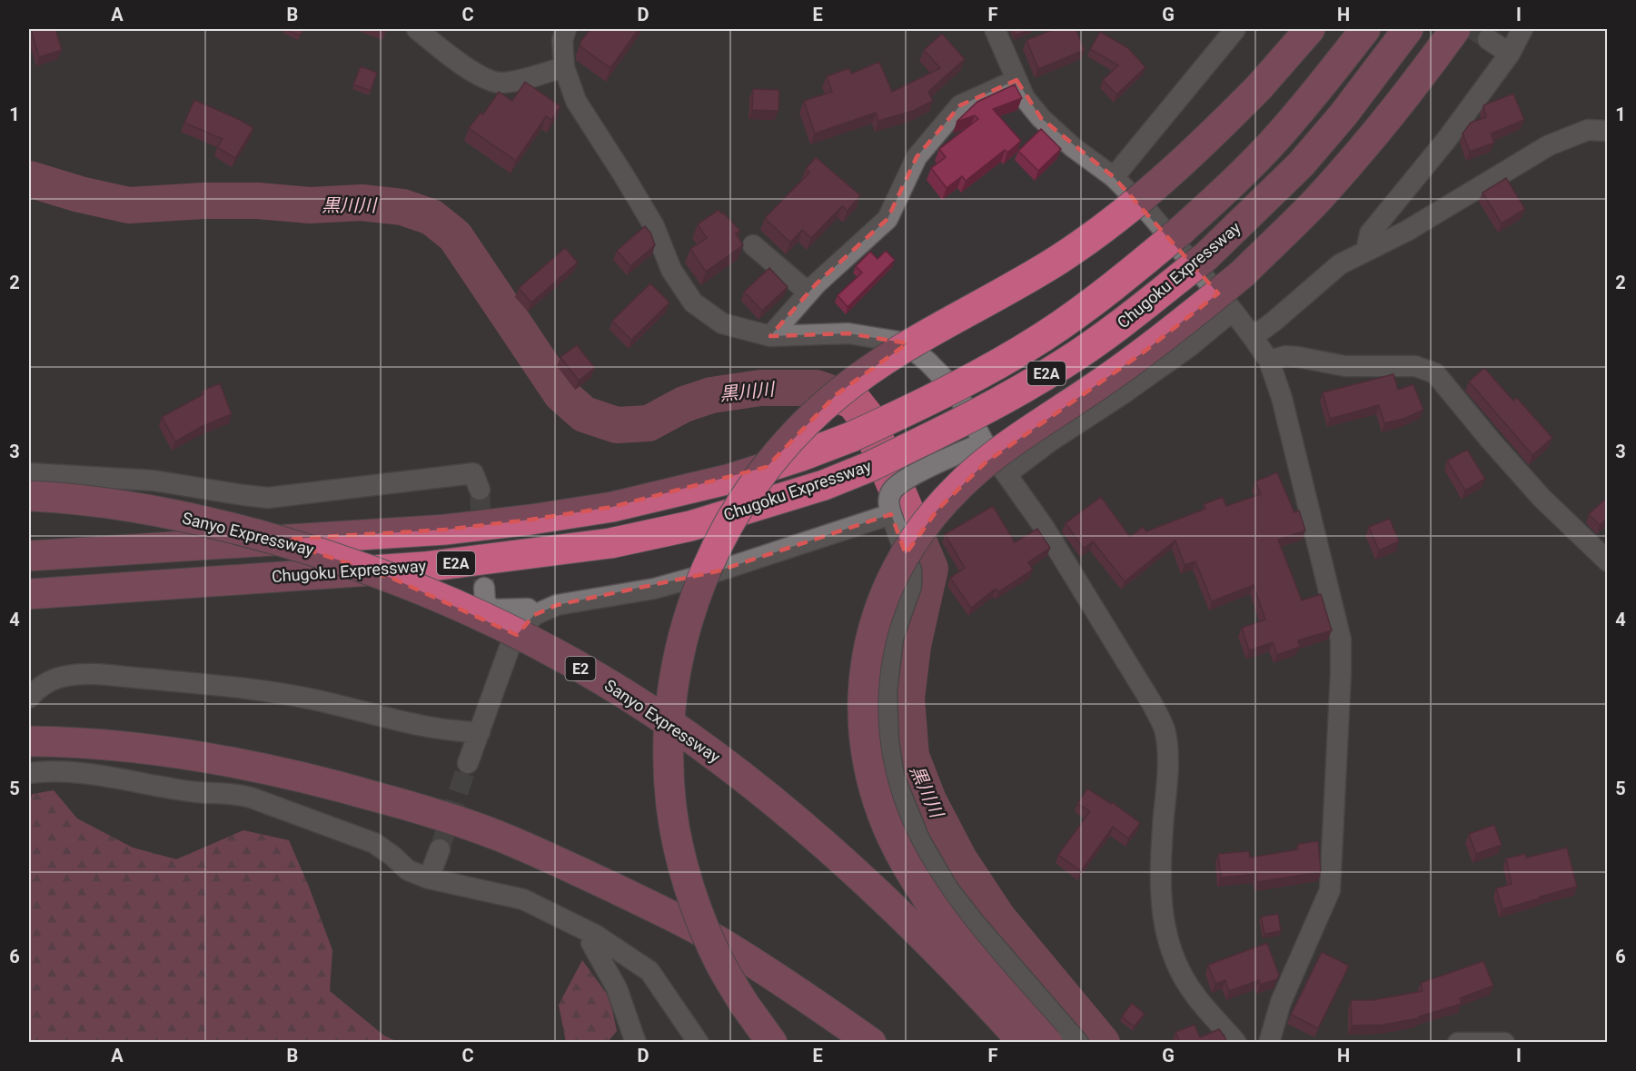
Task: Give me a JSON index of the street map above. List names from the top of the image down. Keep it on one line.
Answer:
{"streets":{"highway":["Chugoku Expressway","E2A","Sanyo Expressway","E2"]},"water":["黒川川"],"grid":{"columns":["A","B","C","D","E","F","G","H","I"],"rows":["1","2","3","4","5","6"]}}
